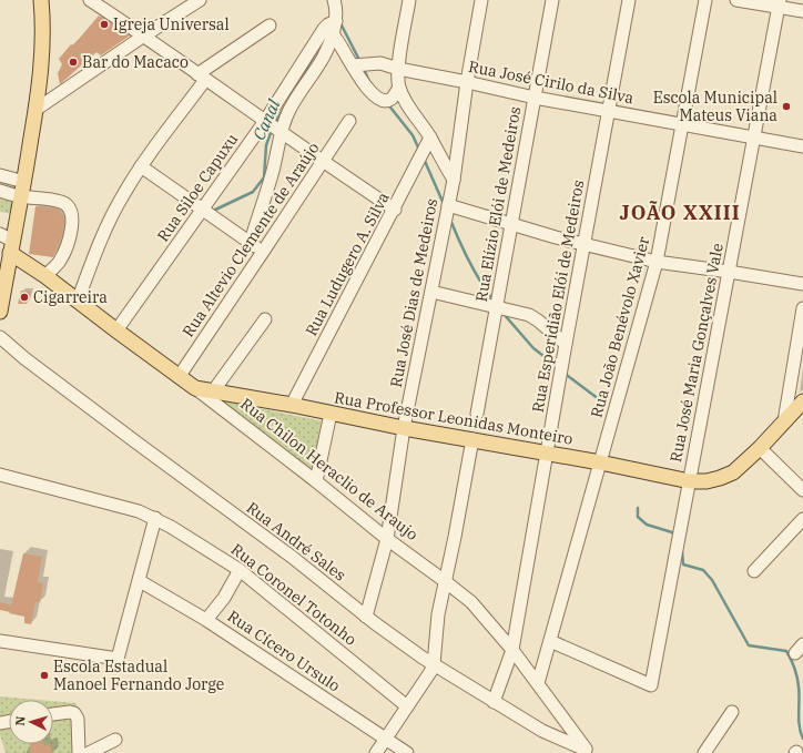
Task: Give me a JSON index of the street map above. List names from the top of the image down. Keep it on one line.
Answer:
{"streets":{"main road":["Rua Professor Leonidas Monteiro","Rua Chilon Heraclio de Araujo"],"street":["Rua José Cirilo da Silva","Rua Siloe Capuxu","Rua Elízio Elói de Medeiros","Rua Altevio Clemente de Araújo","Rua Ludugero A. Silva","Rua José Dias de Medeiros","Rua Esperidião Elói de Medeiros","Rua João Benévolo Xavier","Rua José Maria Gonçalves Vale","Rua André Sales","Rua Coronel Totonho","Rua Cícero Ursulo"]},"crossings":[["Rua José Cirilo da Silva","Rua Elízio Elói de Medeiros"],["Rua José Cirilo da Silva","Rua José Dias de Medeiros"],["Rua José Cirilo da Silva","Rua Esperidião Elói de Medeiros"],["Rua José Cirilo da Silva","Rua João Benévolo Xavier"],["Rua José Cirilo da Silva","Rua José Maria Gonçalves Vale"],["Rua Siloe Capuxu","Rua Chilon Heraclio de Araujo"],["Rua Altevio Clemente de Araújo","Rua Chilon Heraclio de Araujo"],["Rua Ludugero A. Silva","Rua Professor Leonidas Monteiro"],["Rua José Dias de Medeiros","Rua Professor Leonidas Monteiro"],["Rua José Dias de Medeiros","Rua Chilon Heraclio de Araujo"],["Rua José Dias de Medeiros","Rua André Sales"],["Rua Esperidião Elói de Medeiros","Rua Professor Leonidas Monteiro"],["Rua Esperidião Elói de Medeiros","Rua Chilon Heraclio de Araujo"],["Rua Esperidião Elói de Medeiros","Rua André Sales"],["Rua João Benévolo Xavier","Rua José Maria Gonçalves Vale"],["Rua João Benévolo Xavier","Rua Professor Leonidas Monteiro"],["Rua João Benévolo Xavier","Rua Chilon Heraclio de Araujo"],["Rua José Maria Gonçalves Vale","Rua Professor Leonidas Monteiro"],["Rua Professor Leonidas Monteiro","Rua Chilon Heraclio de Araujo"],["Rua Chilon Heraclio de Araujo","Rua André Sales"]],"districts":["JOÃO XXIII"],"water":["Canal"],"places":["Igreja Universal","Bar do Macaco","Escola Municipal Mateus Viana","Cigarreira","Escola Estadual Manoel Fernando Jorge"],"north":"left"}
